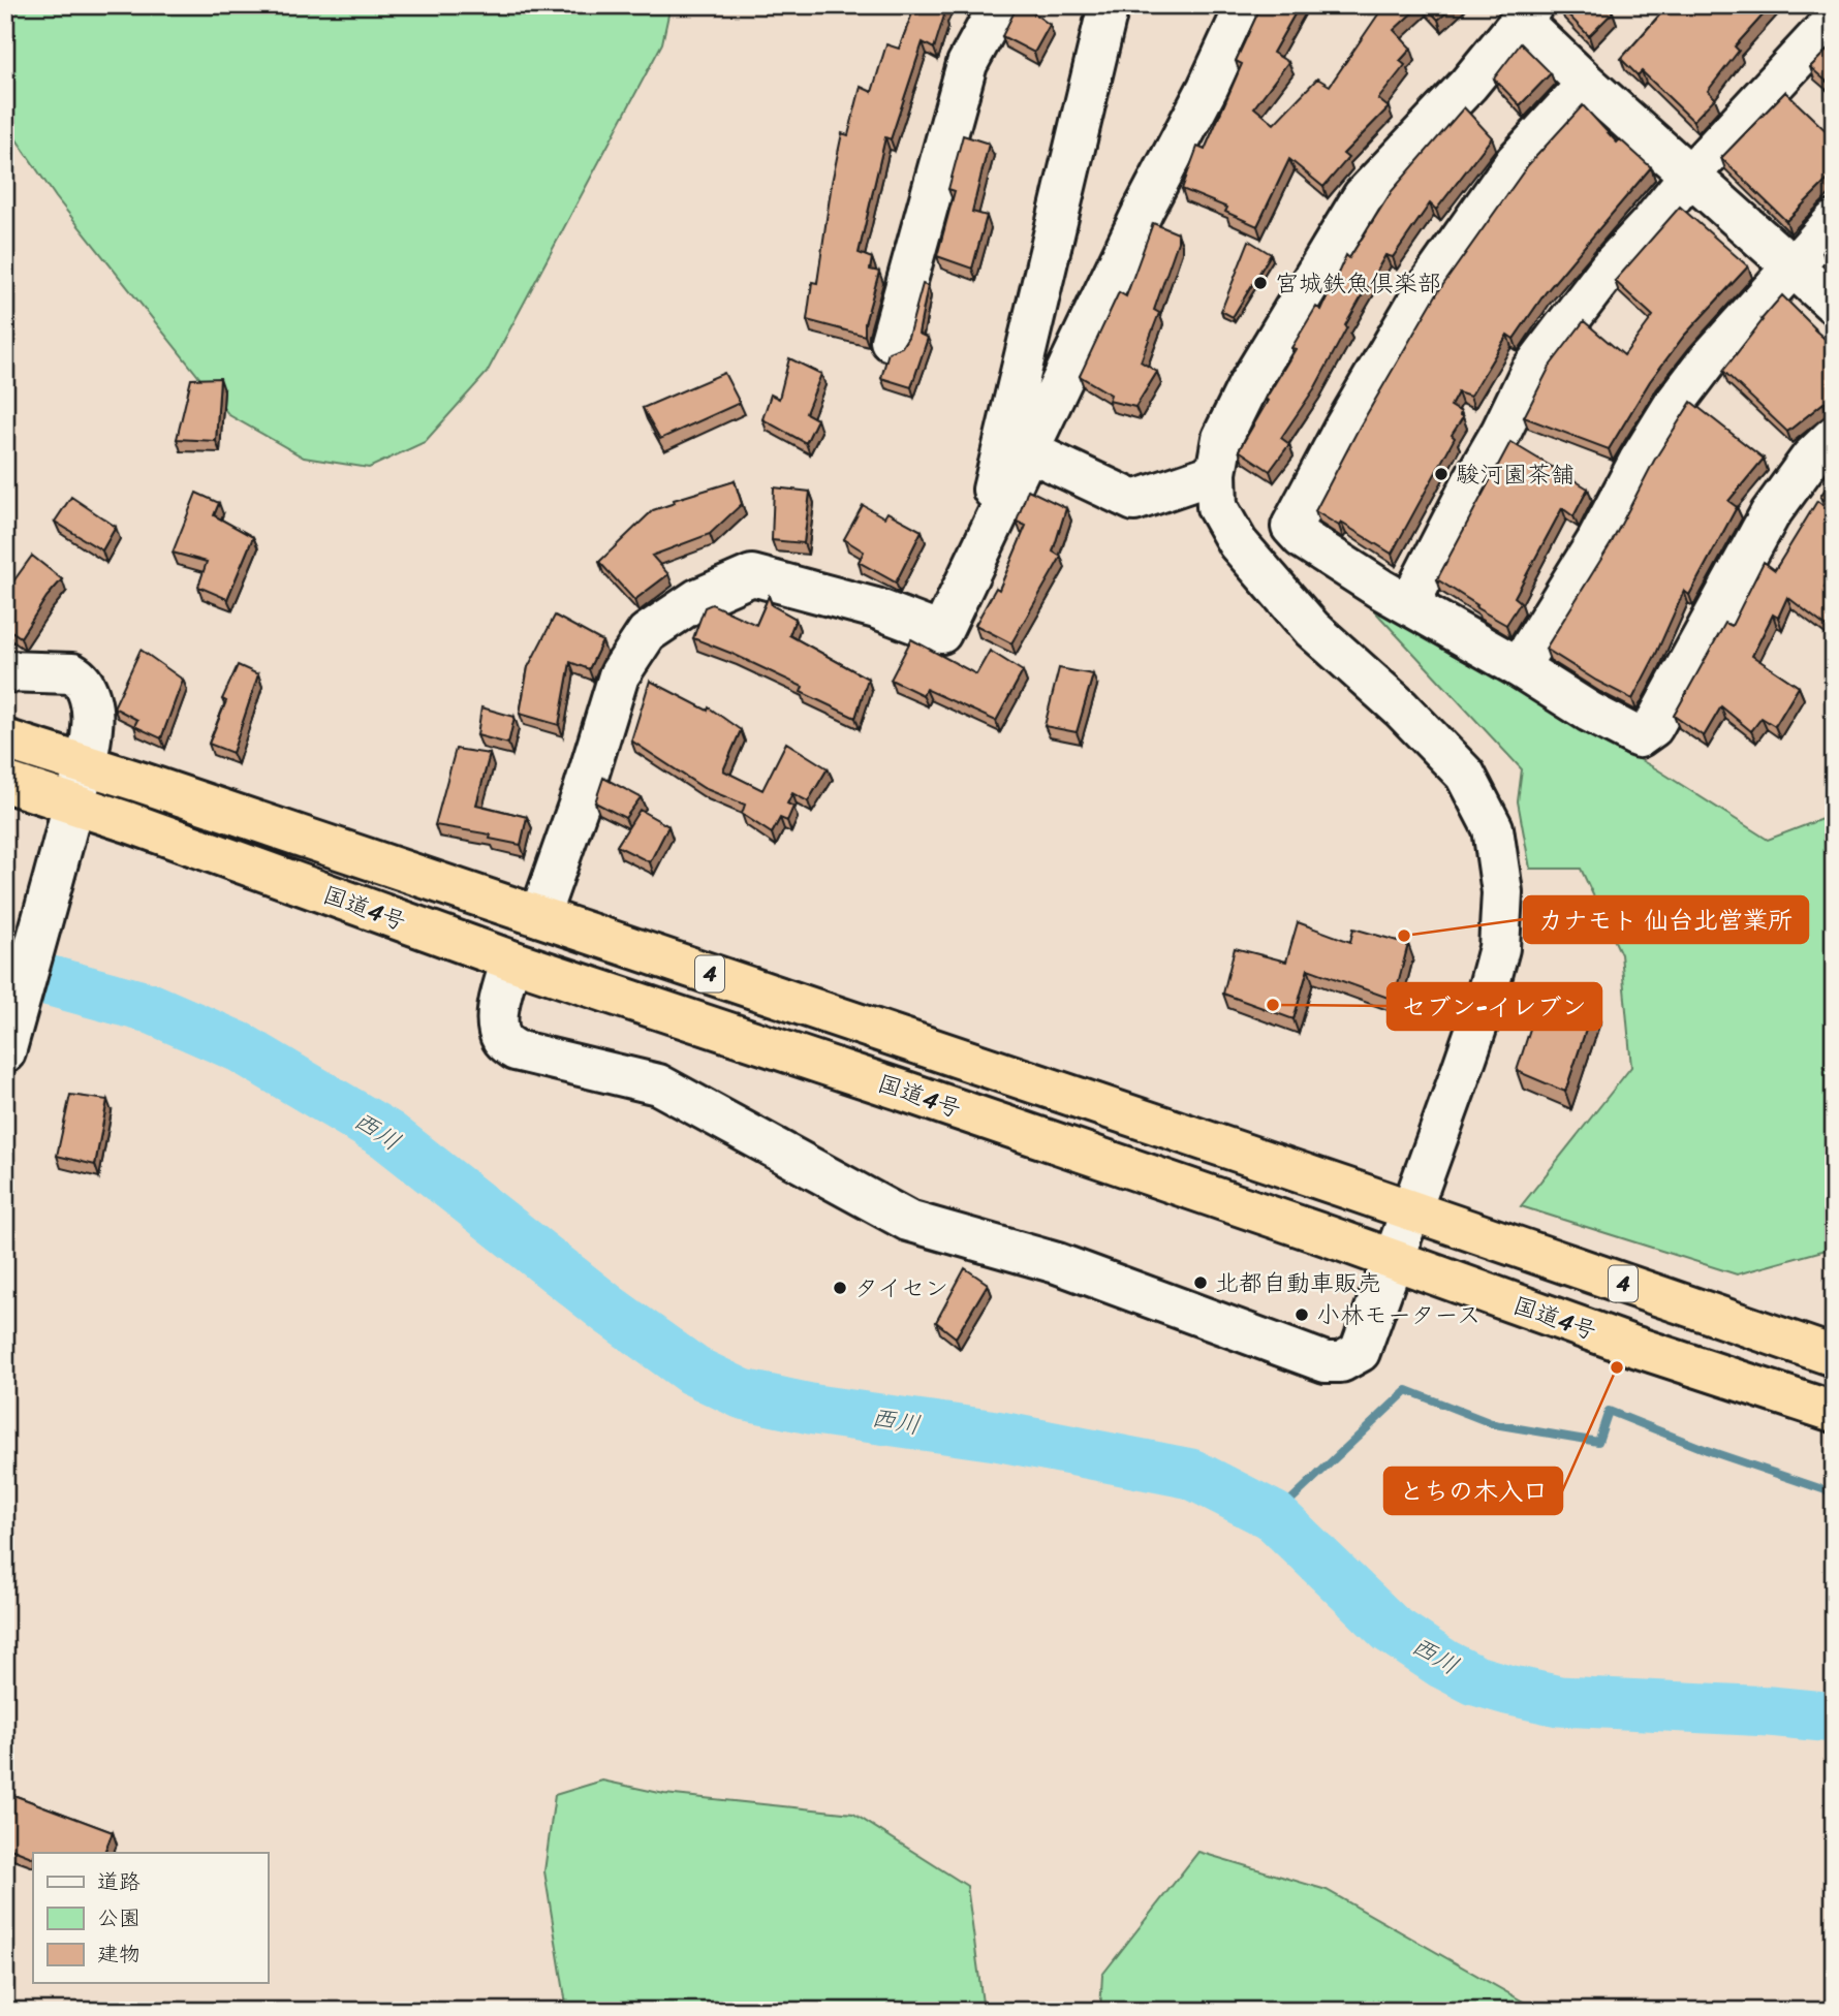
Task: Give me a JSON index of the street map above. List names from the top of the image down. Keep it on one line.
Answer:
{"streets":{"highway":["国道4号","4"]},"water":["西川"],"places":["宮城鉄魚倶楽部","駿河園茶舗","カナモト 仙台北営業所","セブン-イレブン","北都自動車販売","タイセン","小林モータース","とちの木入口"],"legend":["道路","公園","建物"]}
